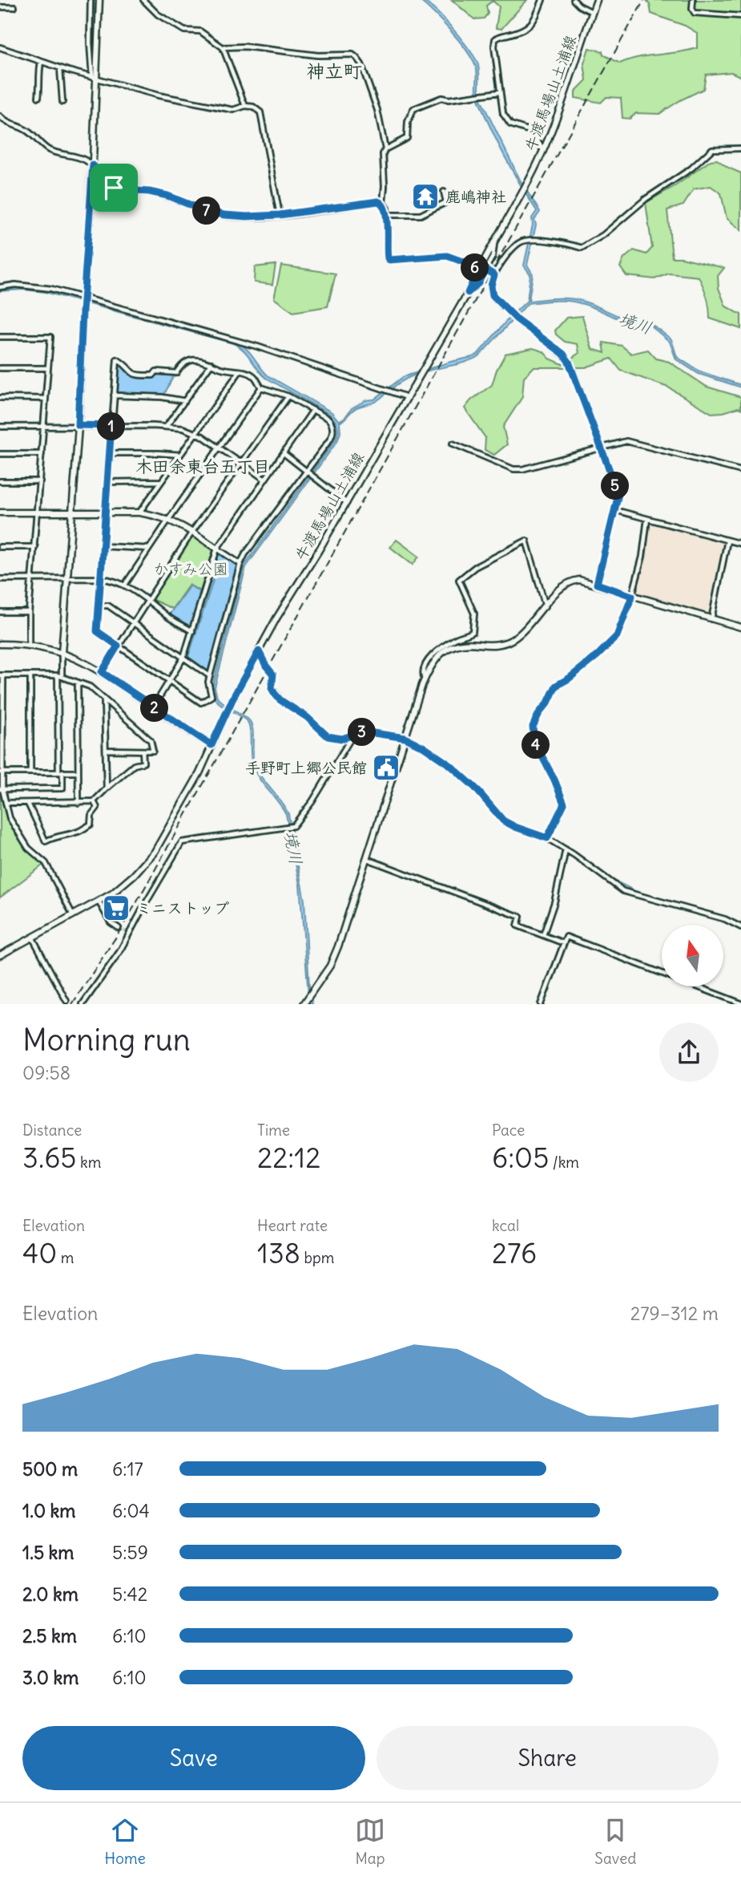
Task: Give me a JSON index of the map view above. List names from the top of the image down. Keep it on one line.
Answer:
{"streets":{"street":["牛渡馬場山土浦線"]},"districts":["神立町","木田余東台五丁目"],"water":["境川"],"parks":["かすみ公園"],"places":{"temple":["鹿嶋神社"],"public building":["手野町上郷公民館"],"supermarket":["ミニストップ"]},"north":"top","page":{"pins":["7","6","1","5","2","3","4"],"heading":["Morning run","09:58"],"stats":[["Distance","3.65 km"],["Time","22:12"],["Pace","6:05 /km"],["Elevation","40 m"],["Heart rate","138 bpm"],["kcal","276"]],"chart":["Elevation","279–312 m"],"list":[{"name":"500 m","note":"6:17"},{"name":"1.0 km","note":"6:04"},{"name":"1.5 km","note":"5:59"},{"name":"2.0 km","note":"5:42"},{"name":"2.5 km","note":"6:10"},{"name":"3.0 km","note":"6:10"}],"buttons":["Save","Share"],"tabs":["Home","Map","Saved"]}}
